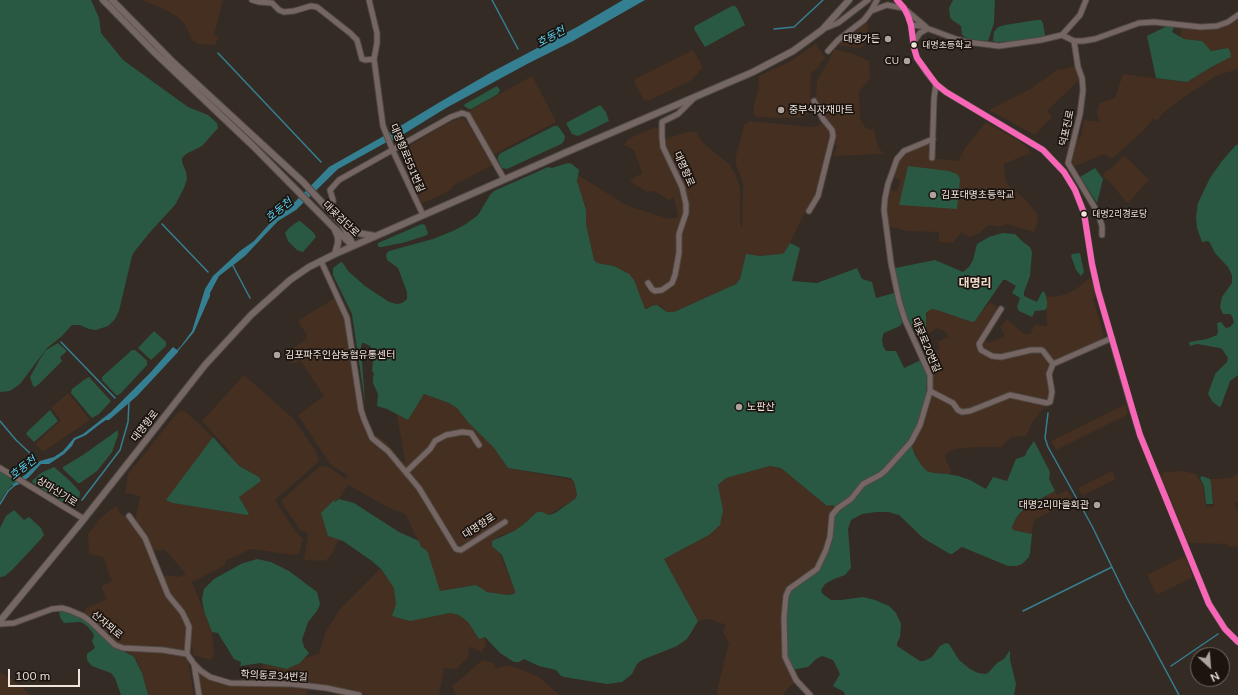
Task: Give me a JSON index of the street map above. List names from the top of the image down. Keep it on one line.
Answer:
{"streets":{"main road":["대명항로","대곶검단로"],"street":["덕포진로","대명항로551번길","대곶로20번길","상마신기로","산자뫼로","학의동로34번길"]},"crossings":[["대명항로551번길","대명항로"],["대명항로","대곶검단로"],["대명항로","상마신기로"]],"districts":["대명리"],"water":["호동천"],"places":["대명가든","대명초등학교","CU","중부식자재마트","김포대명초등학교","대명2리경로당","김포파주인삼농협유통센터","노판산","대명2리마을회관"],"scale_bar":"100 m","north":"bottom right"}
